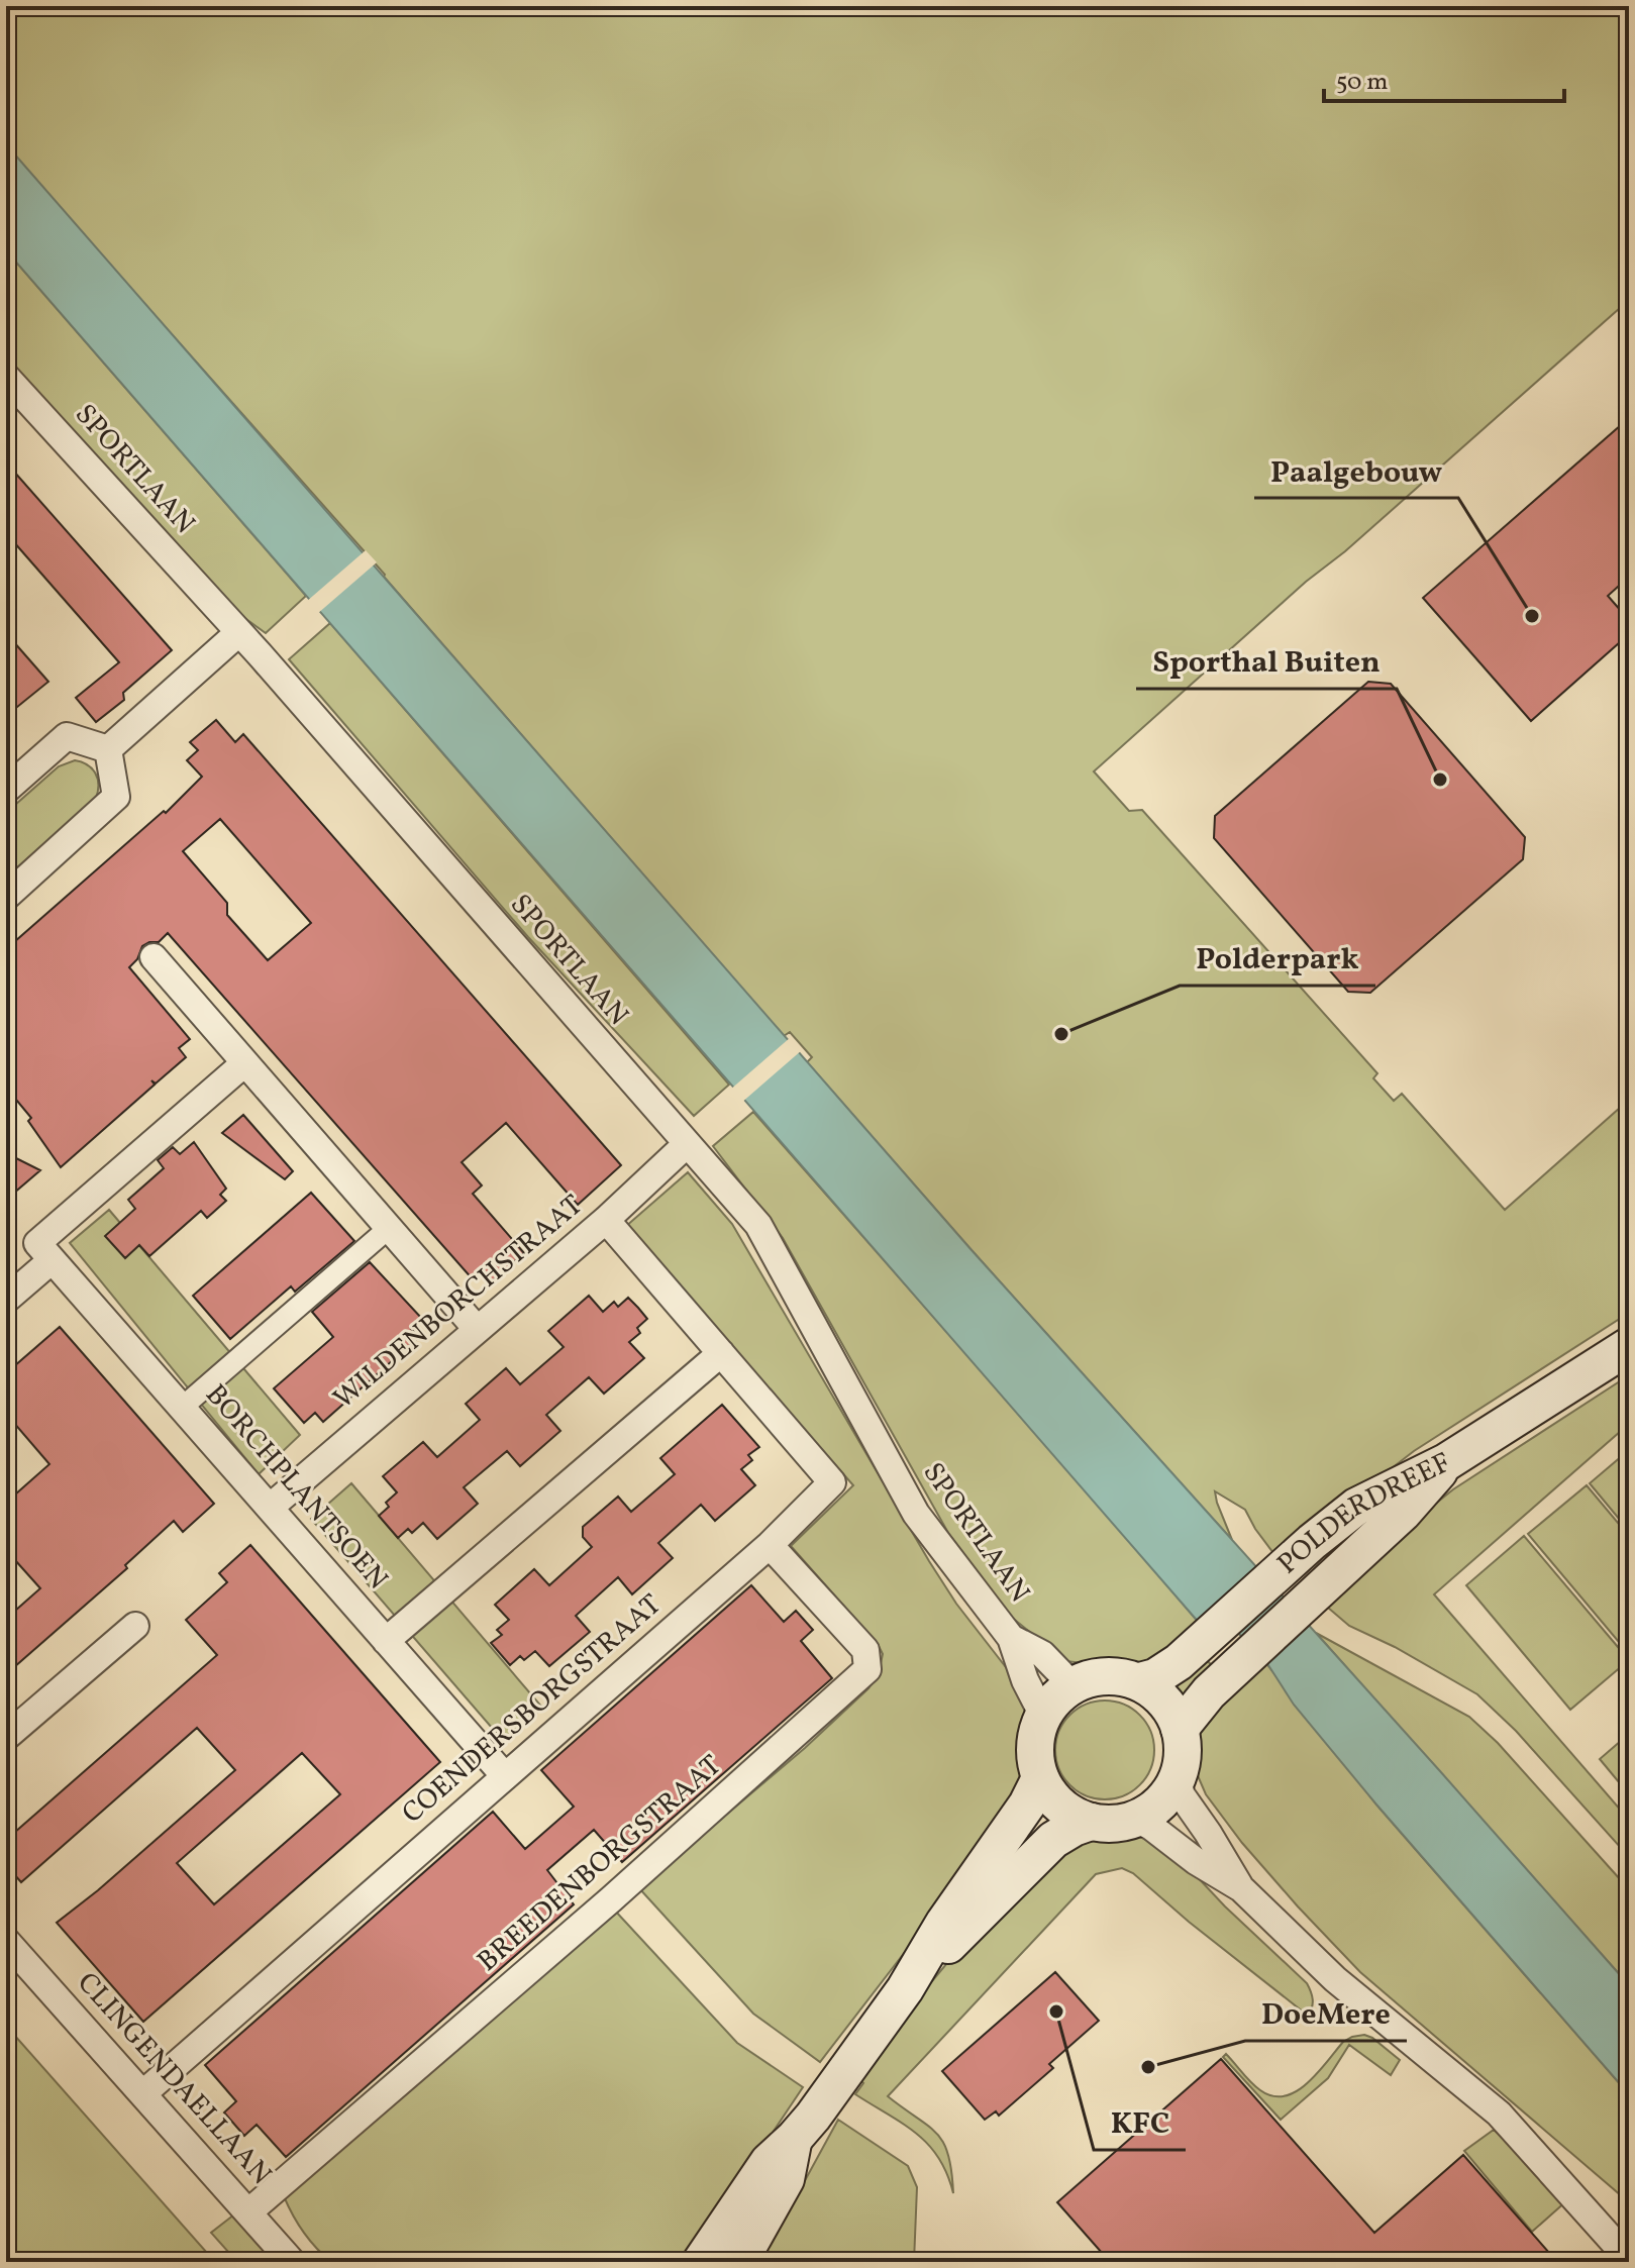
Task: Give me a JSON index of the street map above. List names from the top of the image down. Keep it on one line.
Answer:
{"streets":{"main road":["POLDERDREEF"],"street":["SPORTLAAN","WILDENBORCHSTRAAT","BORCHPLANTSOEN","COENDERSBORGSTRAAT","BREEDENBORGSTRAAT","CLINGENDAELLAAN"]},"crossings":[["SPORTLAAN","WILDENBORCHSTRAAT"],["SPORTLAAN","POLDERDREEF"],["WILDENBORCHSTRAAT","BORCHPLANTSOEN"],["WILDENBORCHSTRAAT","COENDERSBORGSTRAAT"],["BORCHPLANTSOEN","COENDERSBORGSTRAAT"],["COENDERSBORGSTRAAT","BREEDENBORGSTRAAT"],["COENDERSBORGSTRAAT","CLINGENDAELLAAN"],["BREEDENBORGSTRAAT","CLINGENDAELLAAN"]],"places":["Paalgebouw","Sporthal Buiten","Polderpark","KFC","DoeMere"],"scale_bar":"50 m"}
